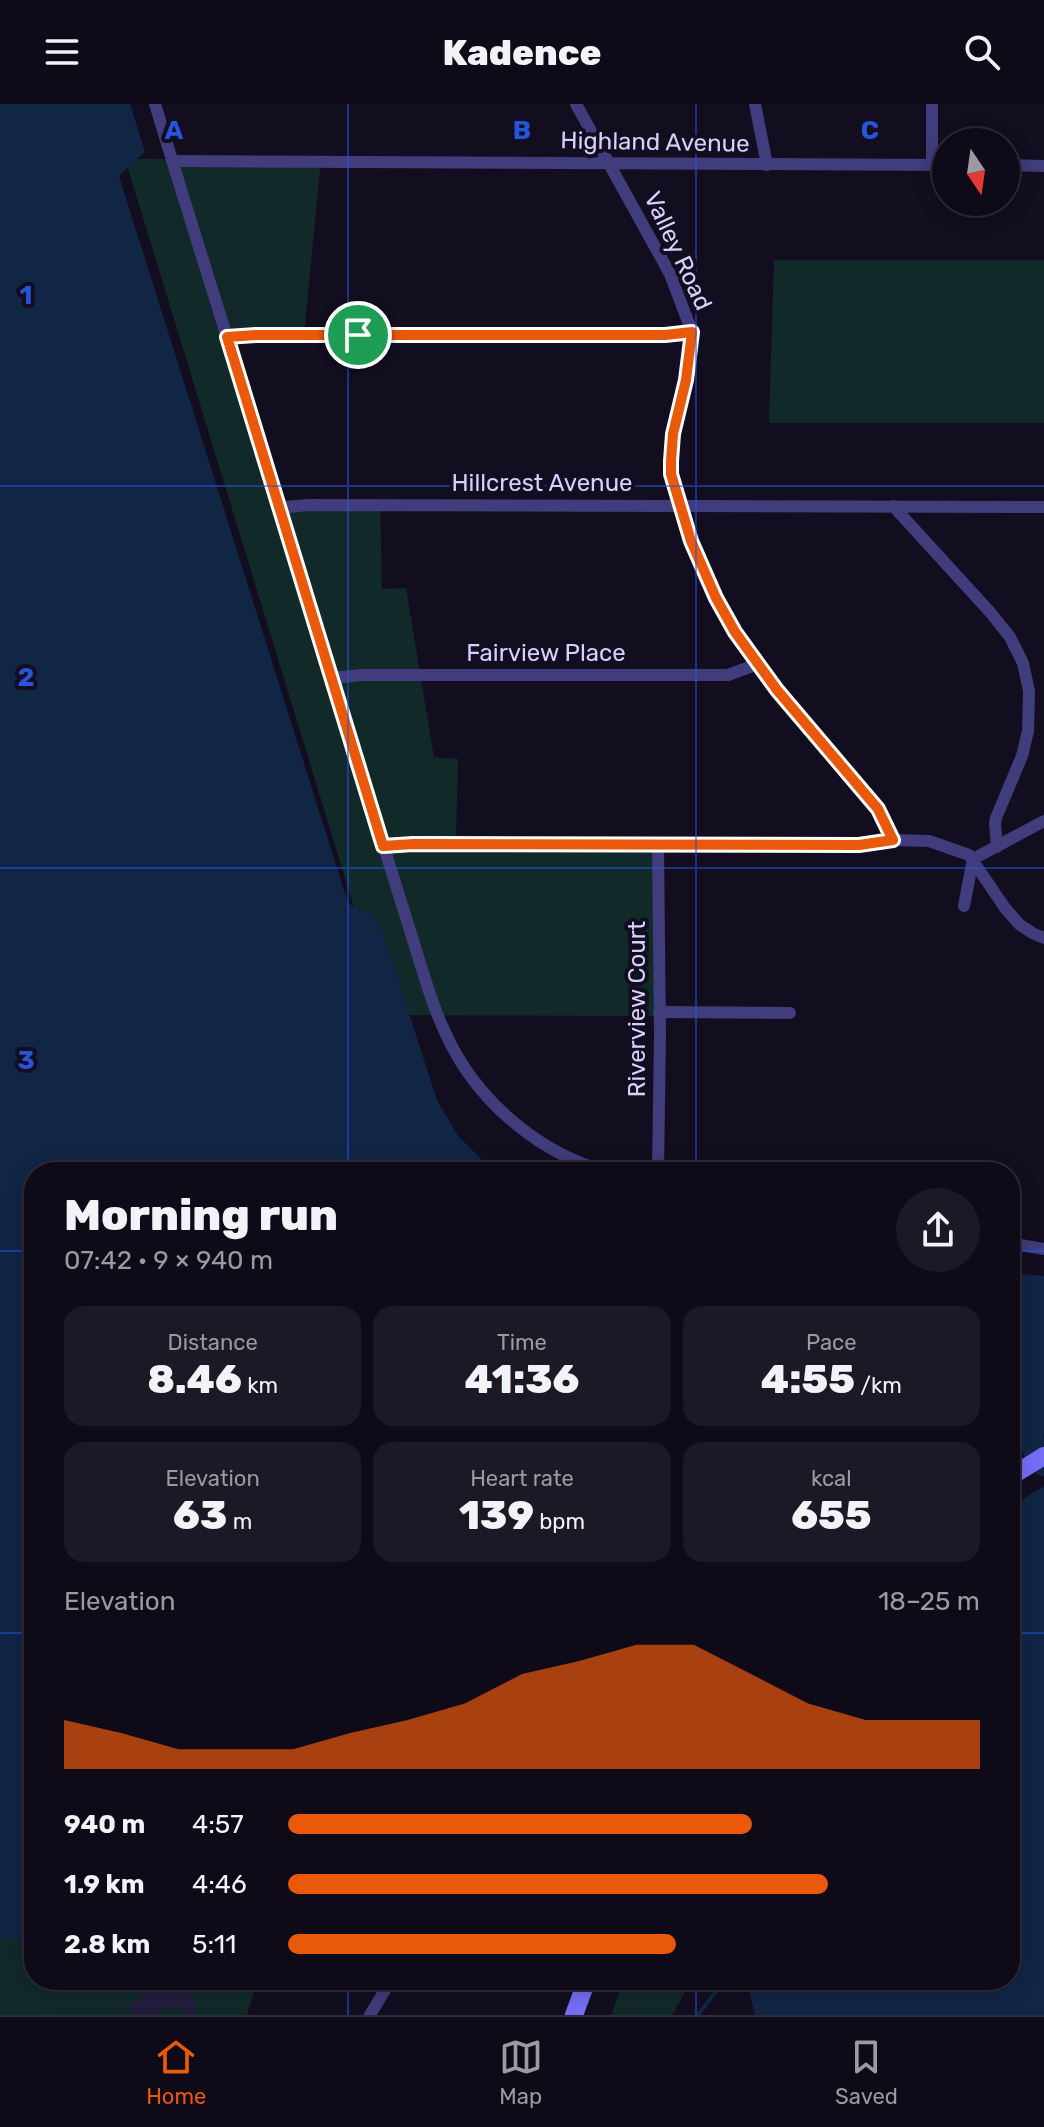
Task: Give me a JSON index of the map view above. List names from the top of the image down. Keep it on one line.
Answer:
{"streets":{"street":["Highland Avenue","Valley Road","Hillcrest Avenue","Fairview Place","Riverview Court"]},"crossings":[["Highland Avenue","Valley Road"],["Valley Road","Hillcrest Avenue"],["Valley Road","Fairview Place"]],"north":"bottom","page":{"header":"Kadence","heading":["Morning run","07:42 · 9 × 940 m"],"stats":[["Distance","8.46 km"],["Time","41:36"],["Pace","4:55 /km"],["Elevation","63 m"],["Heart rate","139 bpm"],["kcal","655"]],"chart":["Elevation","18–25 m"],"list":[{"name":"940 m","note":"4:57"},{"name":"1.9 km","note":"4:46"},{"name":"2.8 km","note":"5:11"}],"tabs":["Home","Map","Saved"]},"grid":{"columns":["A","B","C"],"rows":["1","2","3"]}}
